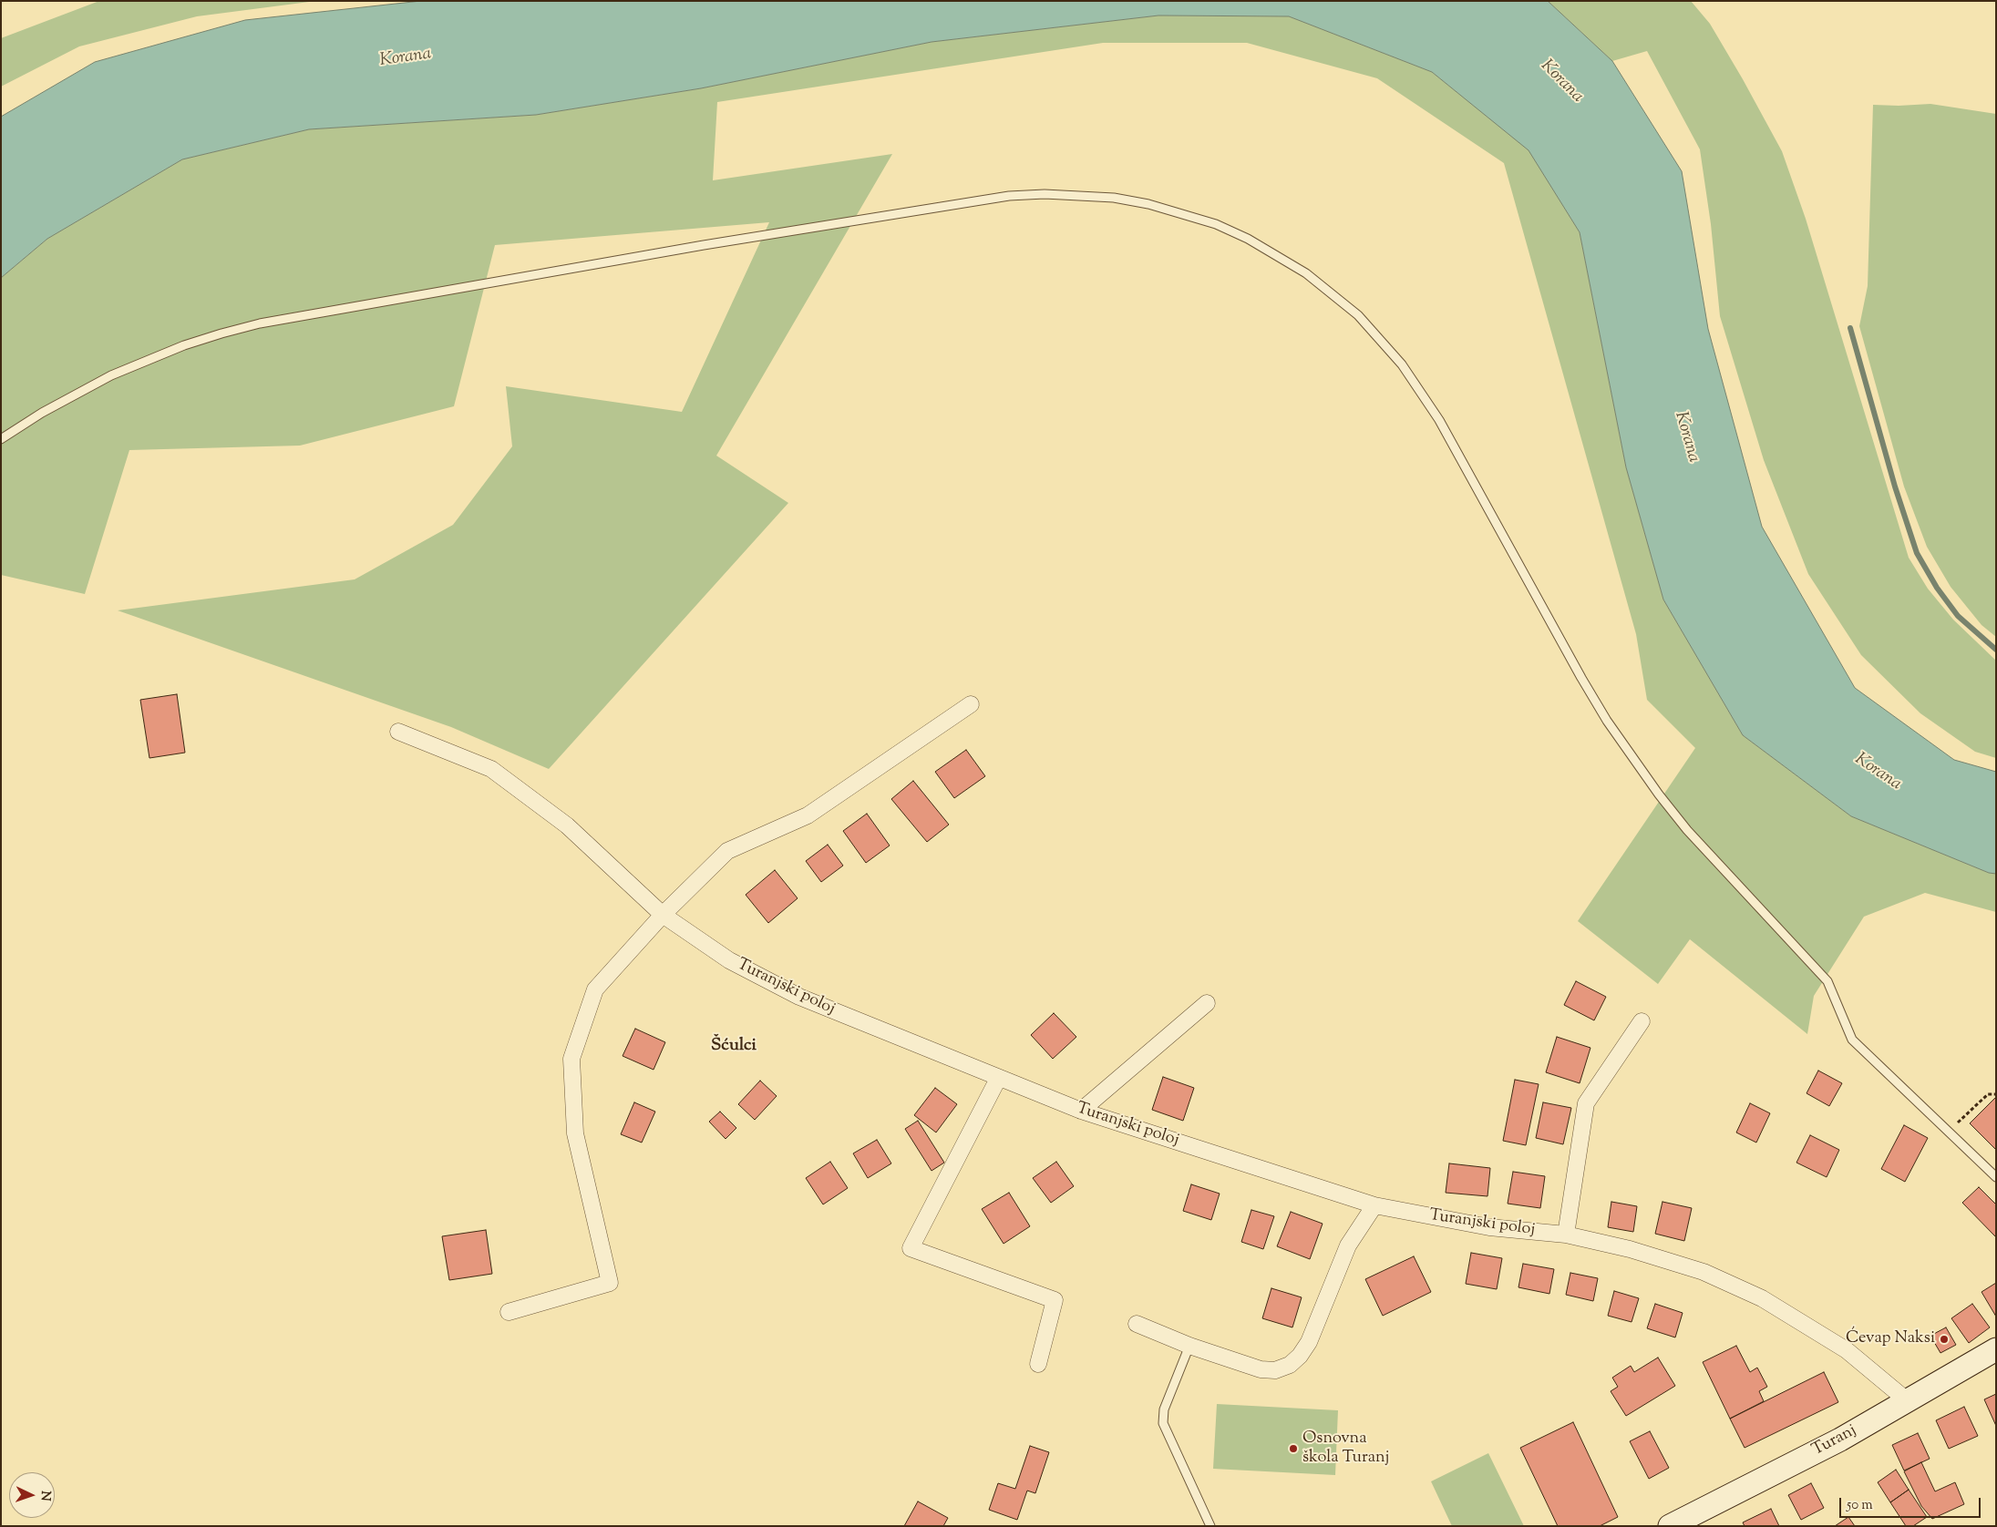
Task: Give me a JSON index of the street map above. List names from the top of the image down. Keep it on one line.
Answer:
{"streets":{"main road":["Turanj"],"street":["Turanjski poloj"]},"crossings":[["Turanjski poloj","Turanj"]],"districts":["Šćulci"],"water":["Korana"],"places":["Ćevap Naksi","Osnovna škola Turanj"],"scale_bar":"50 m","north":"right"}
